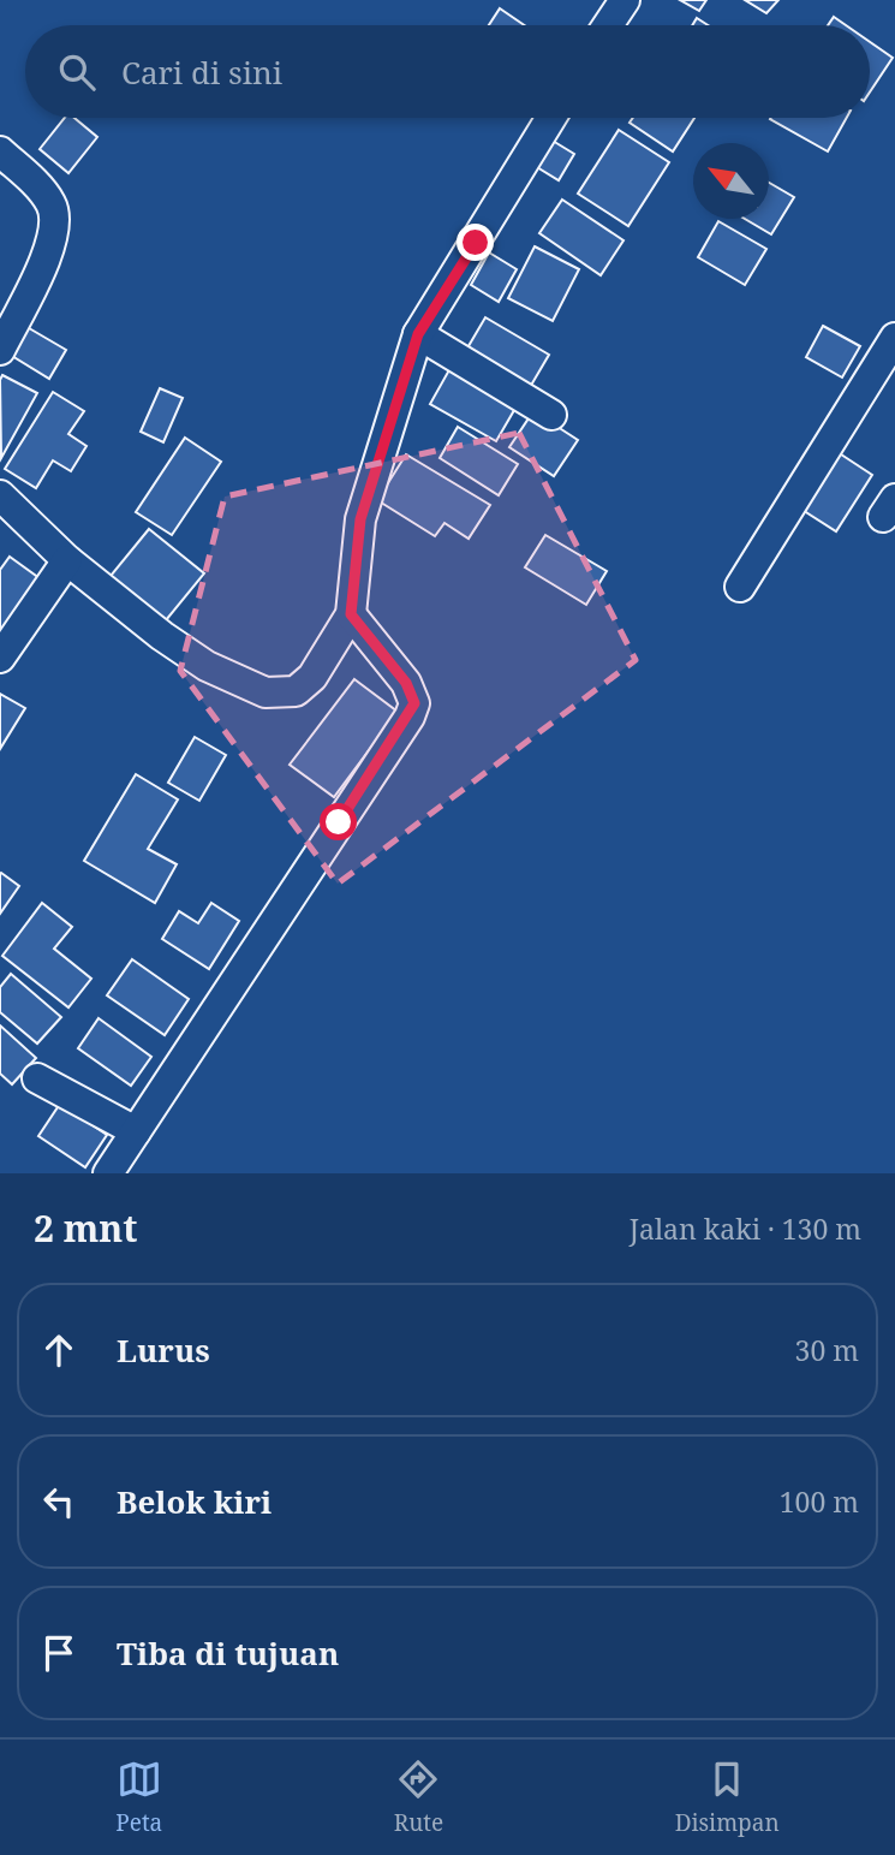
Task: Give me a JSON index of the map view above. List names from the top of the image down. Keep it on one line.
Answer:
{"north":"top left","page":{"search":"Cari di sini","heading":["2 mnt","Jalan kaki · 130 m"],"list":[["Lurus","30 m"],["Belok kiri","100 m"],"Tiba di tujuan"],"nav":["Peta","Rute","Disimpan"]}}
